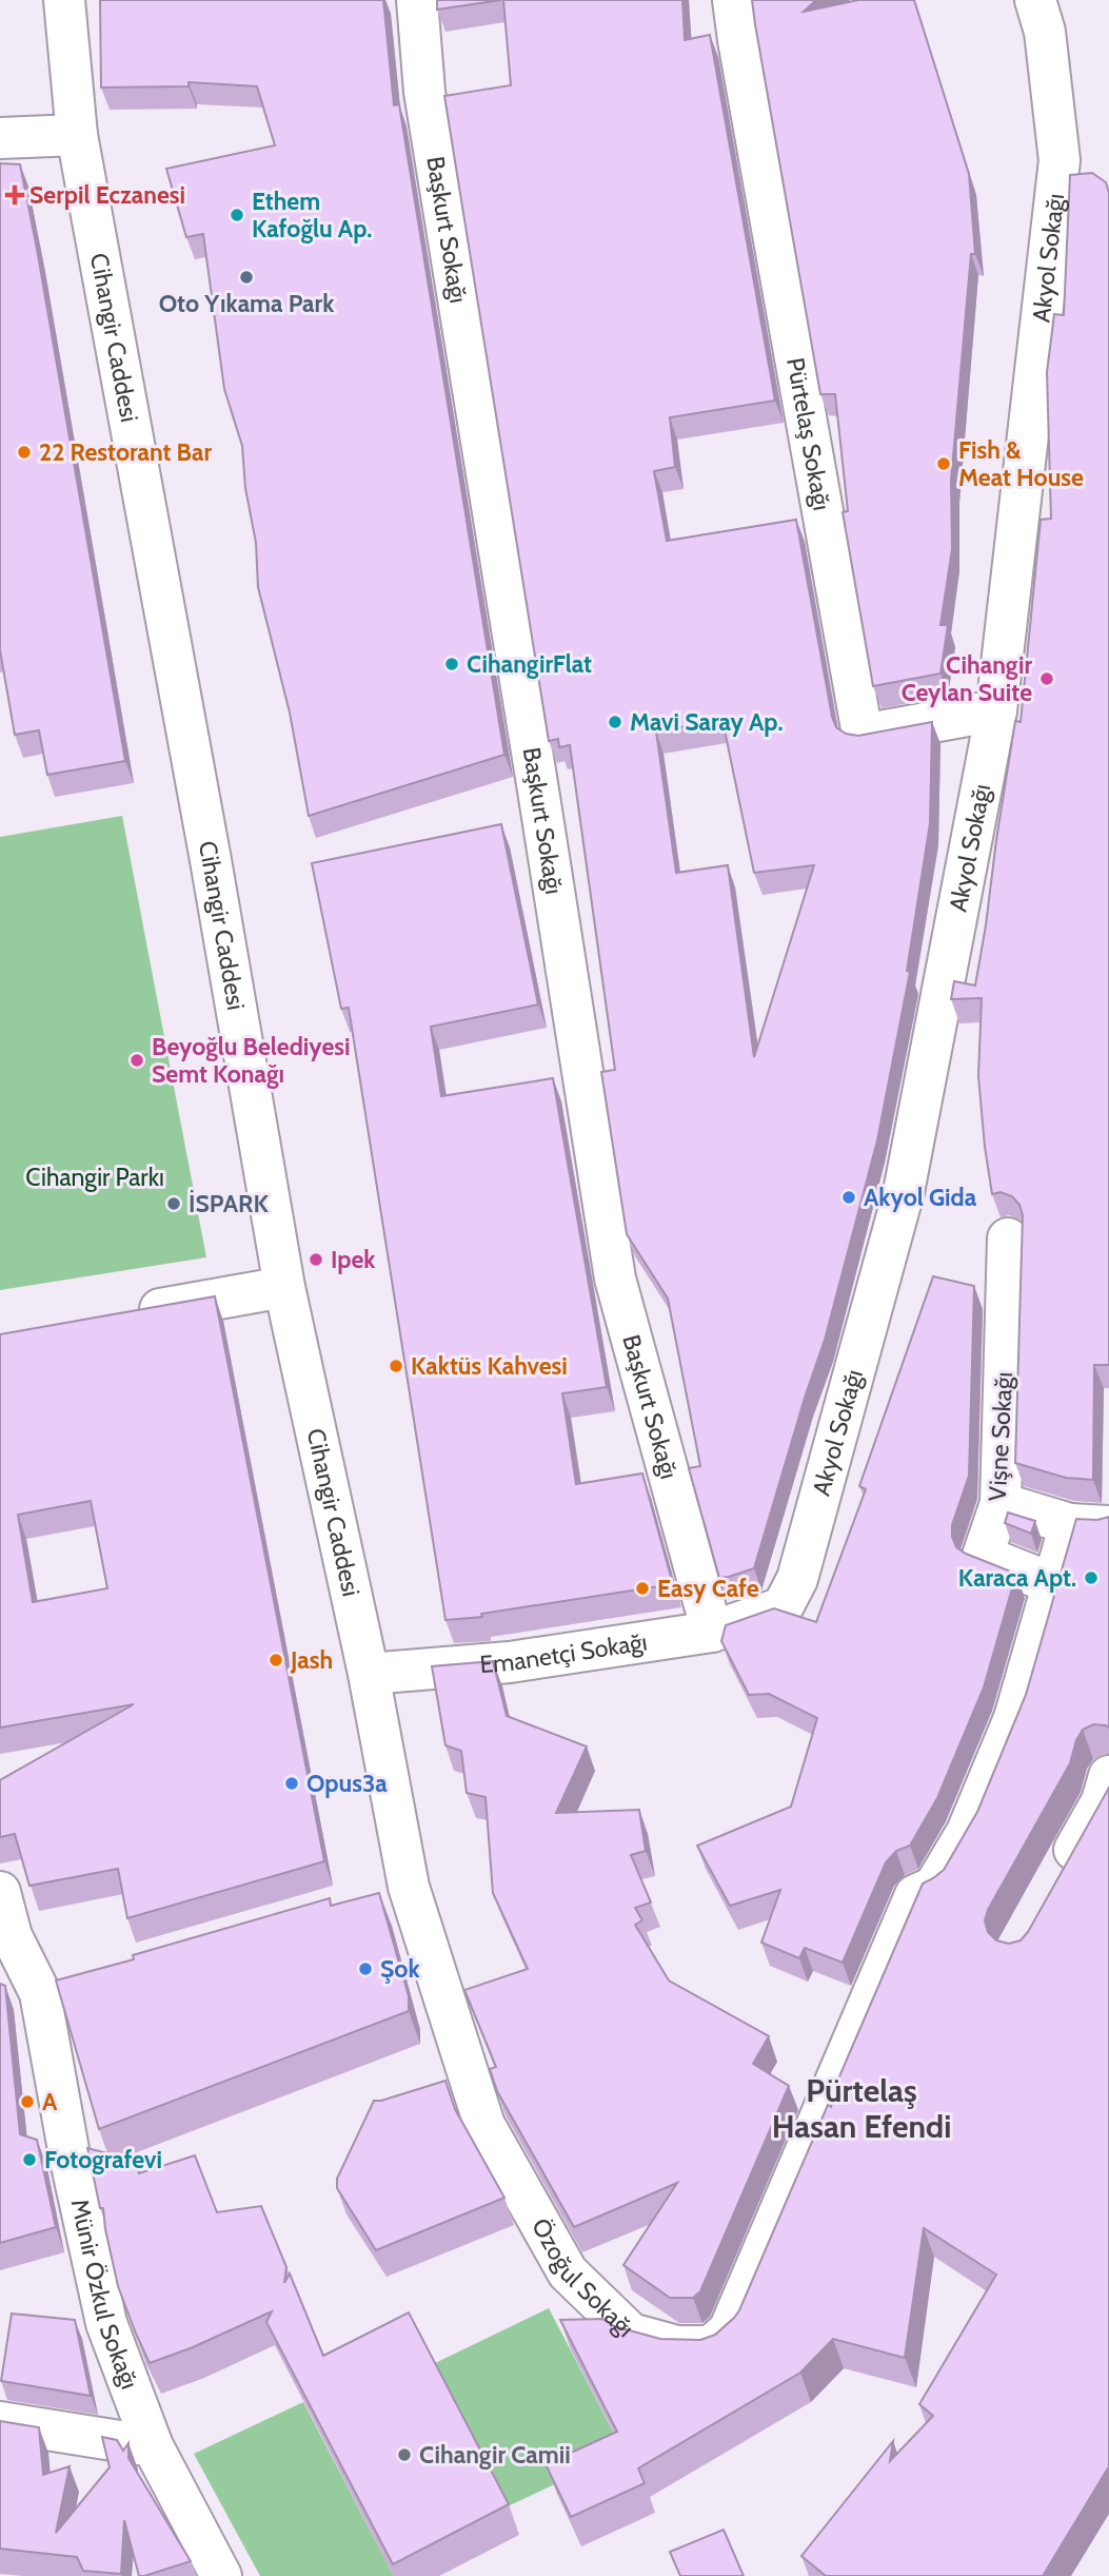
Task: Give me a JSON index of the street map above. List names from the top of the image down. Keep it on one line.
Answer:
{"streets":{"street":["Başkurt Sokağı","Akyol Sokağı","Cihangir Caddesi","Pürtelaş Sokağı","Vişne Sokağı","Emanetçi Sokağı","Özoğul Sokağı","Münir Özkul Sokağı"]},"crossings":[["Başkurt Sokağı","Akyol Sokağı"],["Başkurt Sokağı","Emanetçi Sokağı"],["Akyol Sokağı","Pürtelaş Sokağı"],["Akyol Sokağı","Emanetçi Sokağı"],["Cihangir Caddesi","Emanetçi Sokağı"],["Cihangir Caddesi","Özoğul Sokağı"],["Vişne Sokağı","Özoğul Sokağı"]],"districts":["Pürtelaş Hasan Efendi"],"parks":["Cihangir Parkı"],"places":{"health":["Serpil Eczanesi"],"other":["Ethem Kafoğlu Ap.","Oto Yıkama Park","22 Restorant Bar","Fish & Meat House","CihangirFlat","Cihangir Ceylan Suite","Mavi Saray Ap.","Beyoğlu Belediyesi Semt Konağı","Akyol Gida","İSPARK","Ipek","Kaktüs Kahvesi","Karaca Apt.","Easy Cafe","Jash","Opus3a","Şok","A","Fotografevi","Cihangir Camii"]}}
